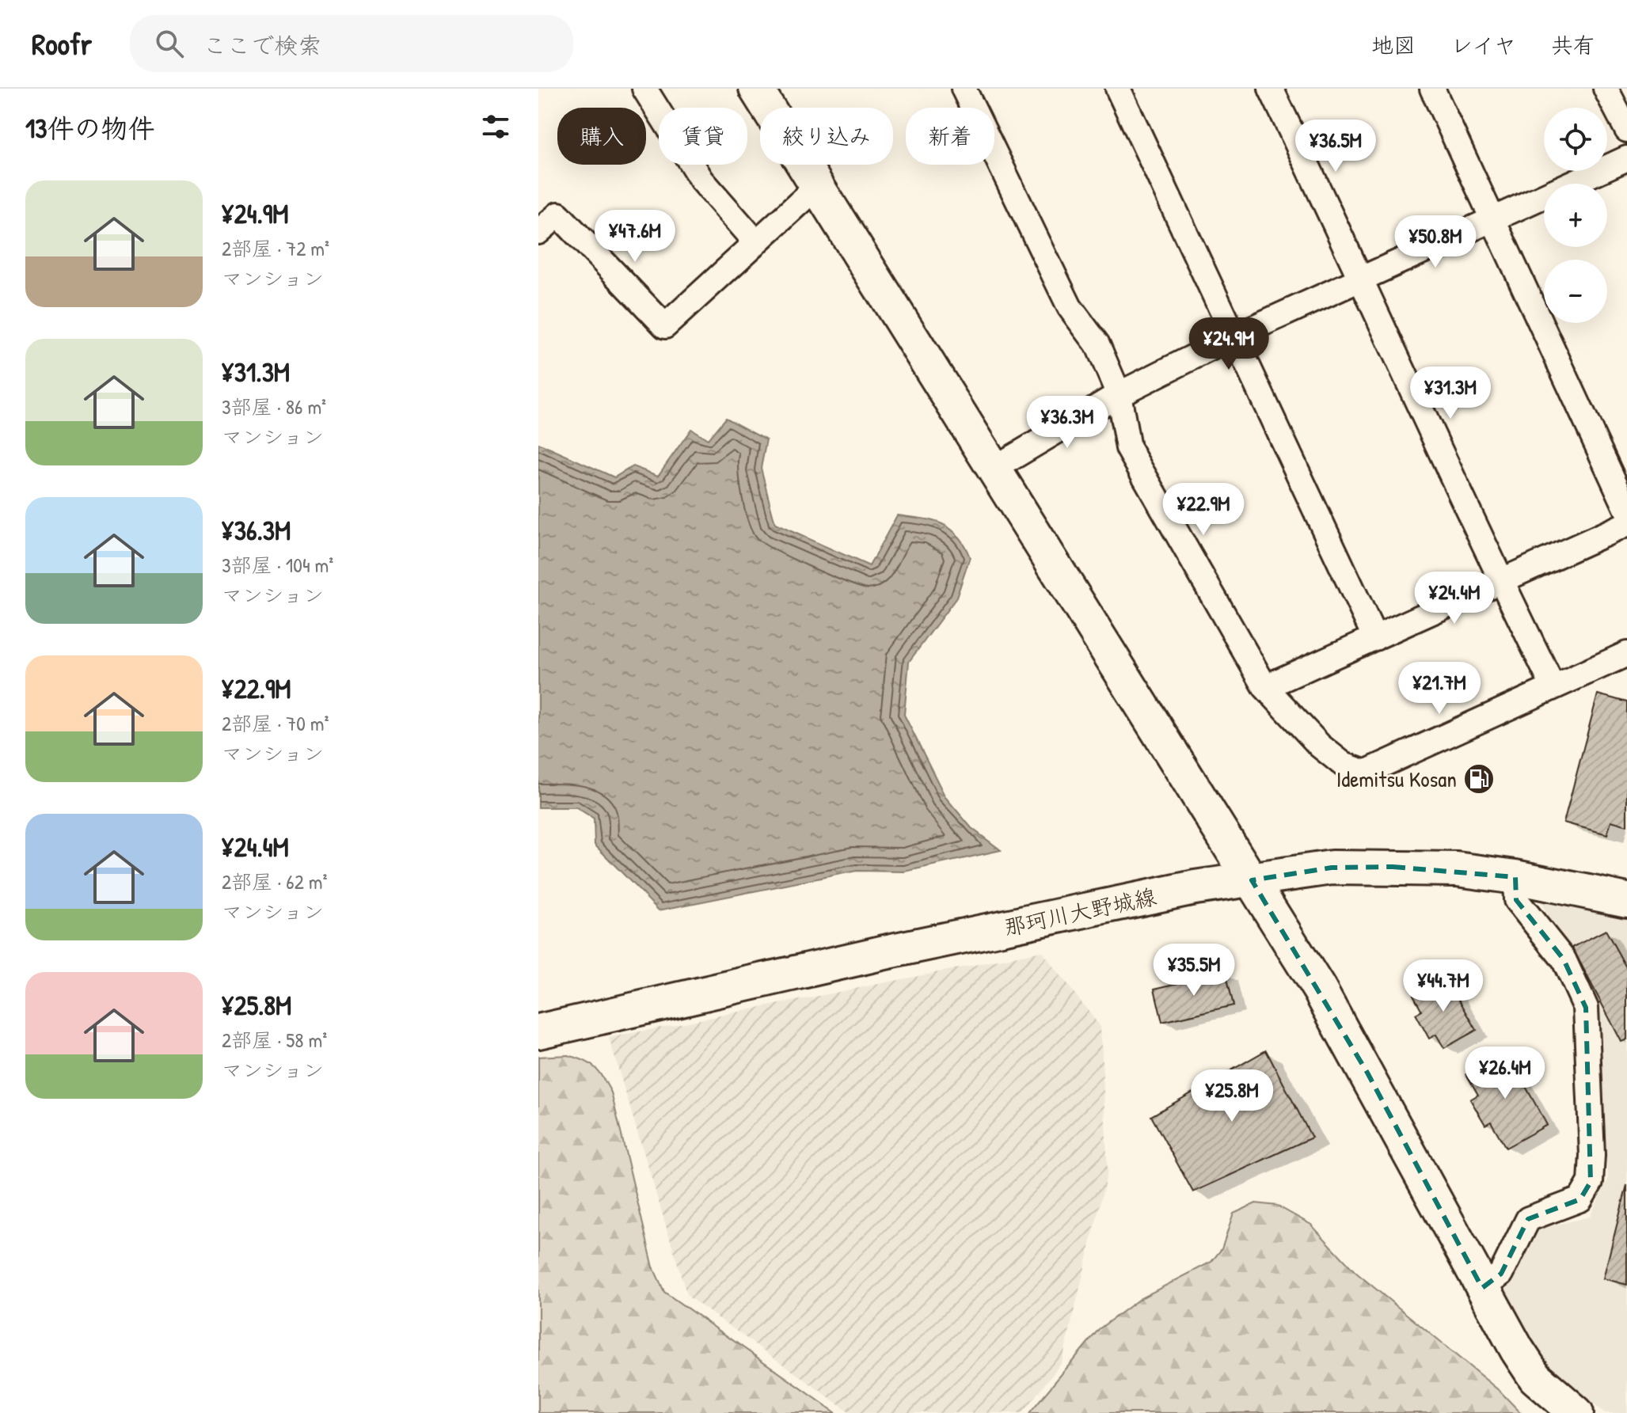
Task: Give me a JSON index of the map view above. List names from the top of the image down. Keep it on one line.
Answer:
{"streets":{"street":["那珂川大野城線"]},"places":{"fuel station":["Idemitsu Kosan"]},"page":{"header":"Roofr","search":"ここで検索","nav":["地図","レイヤ","共有"],"heading":"13件の物件","map_buttons":["+","−"],"chip":["購入","賃貸","絞り込み","新着"],"price":["¥36.5M","¥47.6M","¥50.8M","¥24.9M","¥31.3M","¥36.3M","¥22.9M","¥24.4M","¥21.7M","¥35.5M","¥44.7M","¥26.4M","¥25.8M"],"list":[{"name":"¥24.9M","note":"2部屋 · 72 m² · マンション"},{"name":"¥31.3M","note":"3部屋 · 86 m² · マンション"},{"name":"¥36.3M","note":"3部屋 · 104 m² · マンション"},{"name":"¥22.9M","note":"2部屋 · 70 m² · マンション"},{"name":"¥24.4M","note":"2部屋 · 62 m² · マンション"},{"name":"¥25.8M","note":"2部屋 · 58 m² · マンション"}]}}
